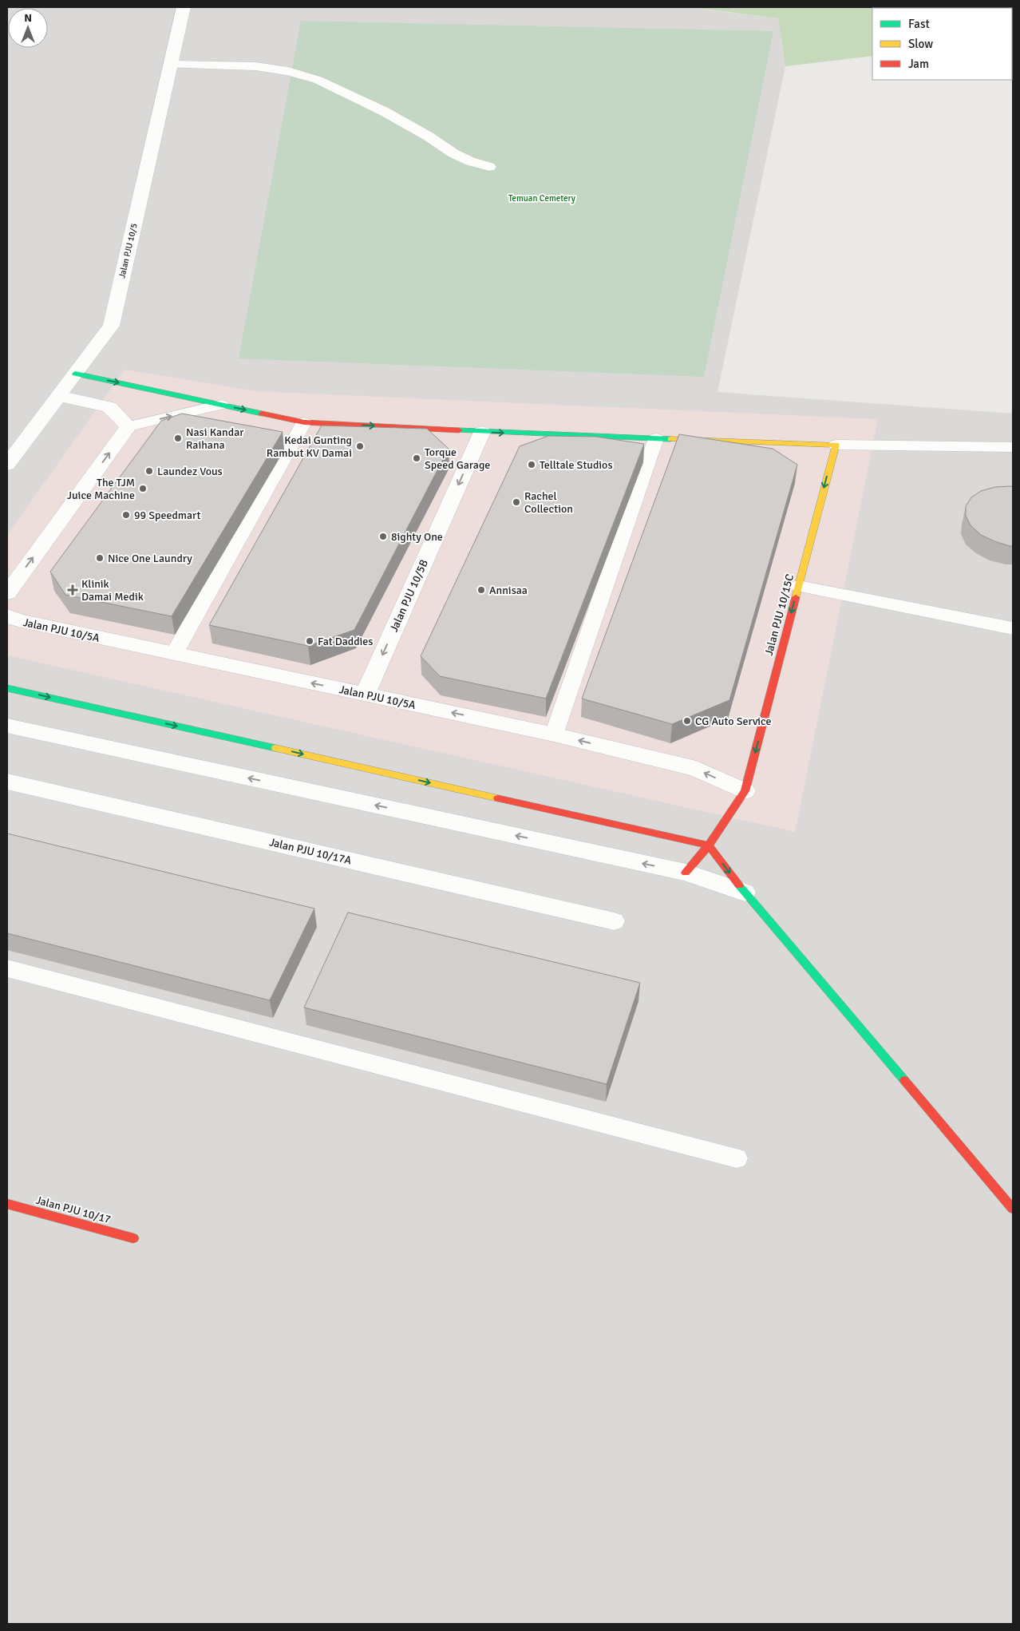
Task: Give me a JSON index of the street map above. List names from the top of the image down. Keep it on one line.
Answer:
{"streets":{"street":["Jalan PJU 10/5","Jalan PJU 10/5B","Jalan PJU 10/15C","Jalan PJU 10/5A","Jalan PJU 10/17A","Jalan PJU 10/17"]},"crossings":[["Jalan PJU 10/5B","Jalan PJU 10/5A"],["Jalan PJU 10/15C","Jalan PJU 10/5A"]],"one_way":["Jalan PJU 10/5B","Jalan PJU 10/15C"],"parks":["Temuan Cemetery"],"places":{"other":["Nasi Kandar Raihana","Kedai Gunting Rambut KV Damai","Torque Speed Garage","Telltale Studios","Laundez Vous","The TJM Juice Machine","Rachel Collection","99 Speedmart","8ighty One","Nice One Laundry","Annisaa","Fat Daddies","CG Auto Service"],"health":["Klinik Damai Medik"]},"legend":["Fast","Slow","Jam"],"north":"top"}
